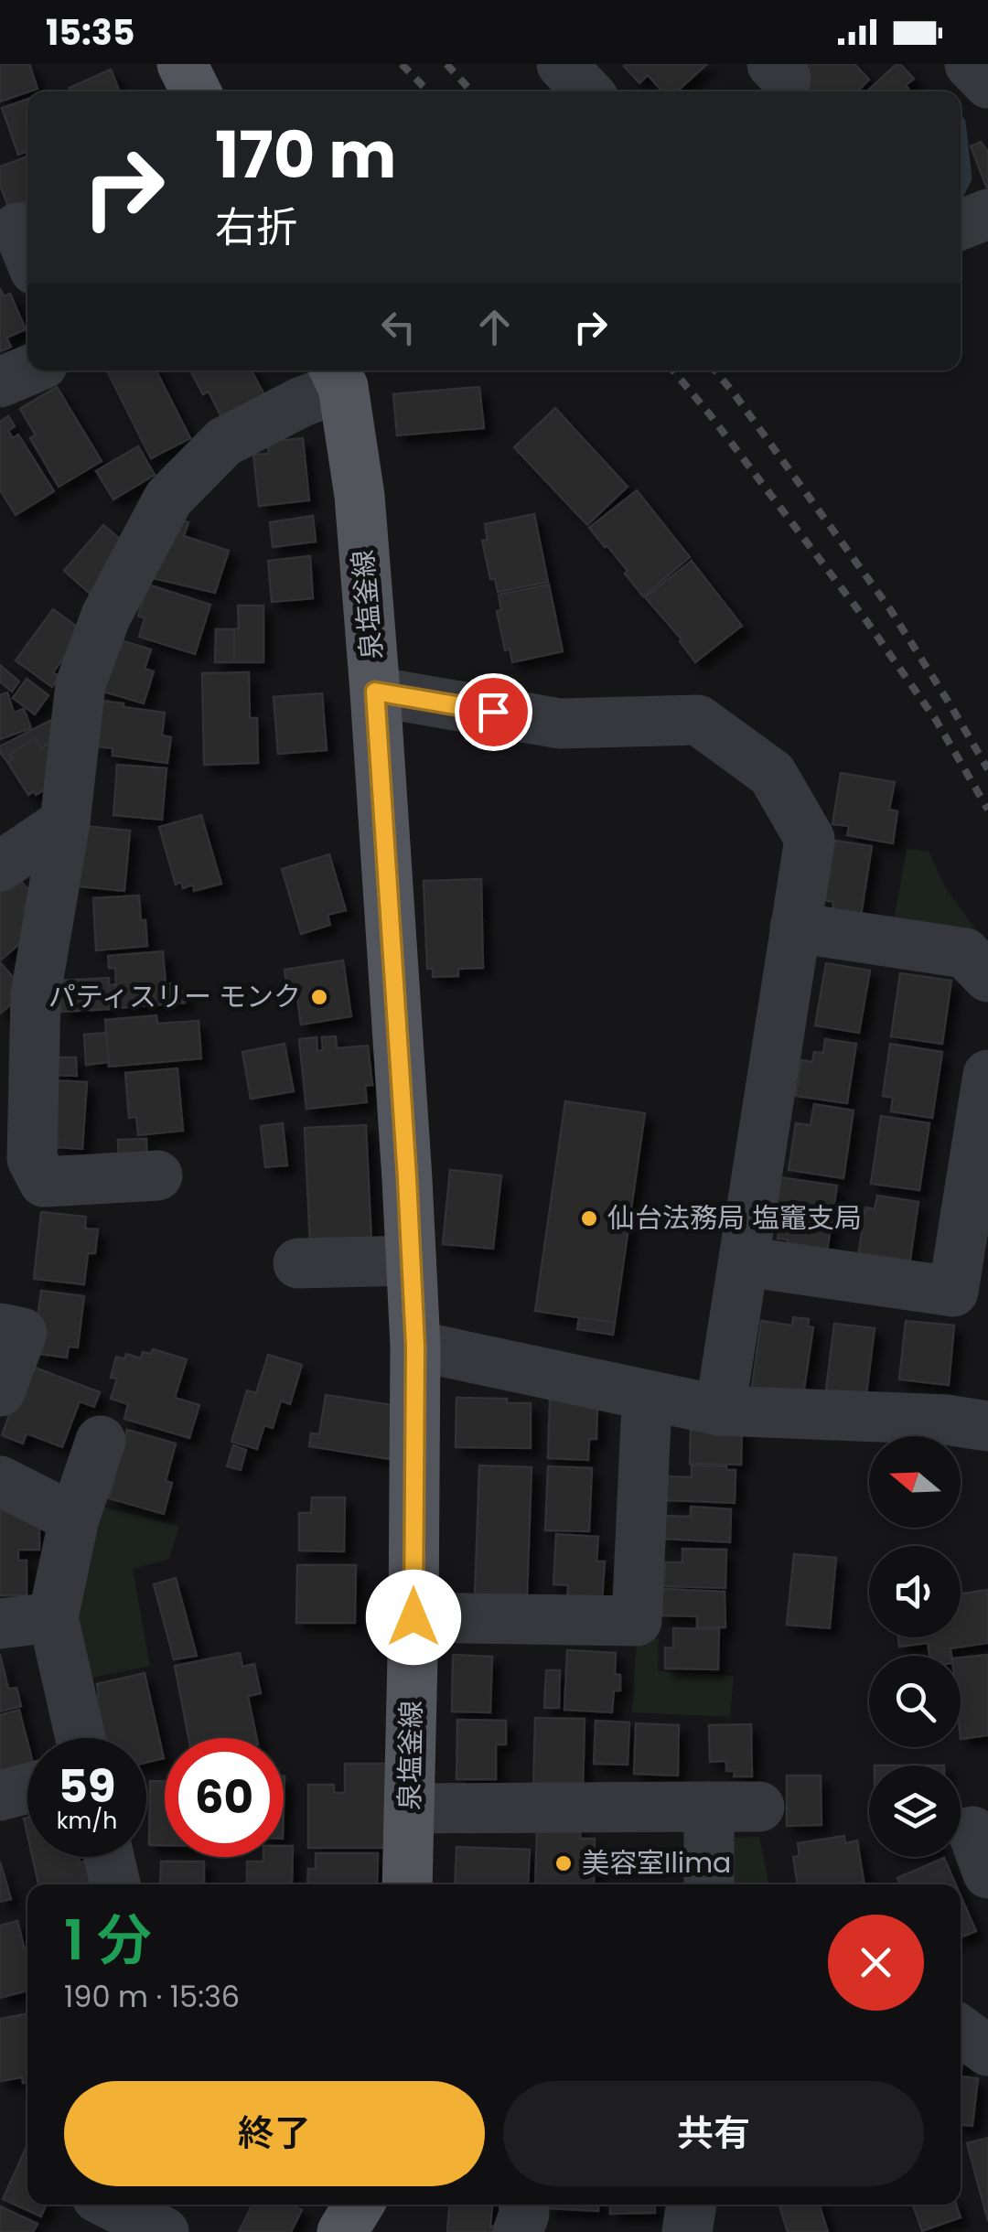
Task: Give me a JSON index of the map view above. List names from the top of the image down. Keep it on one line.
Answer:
{"streets":{"main road":["泉塩釜線"]},"places":["パティスリー モンク","仙台法務局 塩竈支局","美容室Ilima"],"north":"left","page":{"status":"15:35","turn":["170 m","右折"],"speed":"59 km/h","limit":"60","heading":["1 分","190 m · 15:36"],"buttons":["終了","共有"]}}
